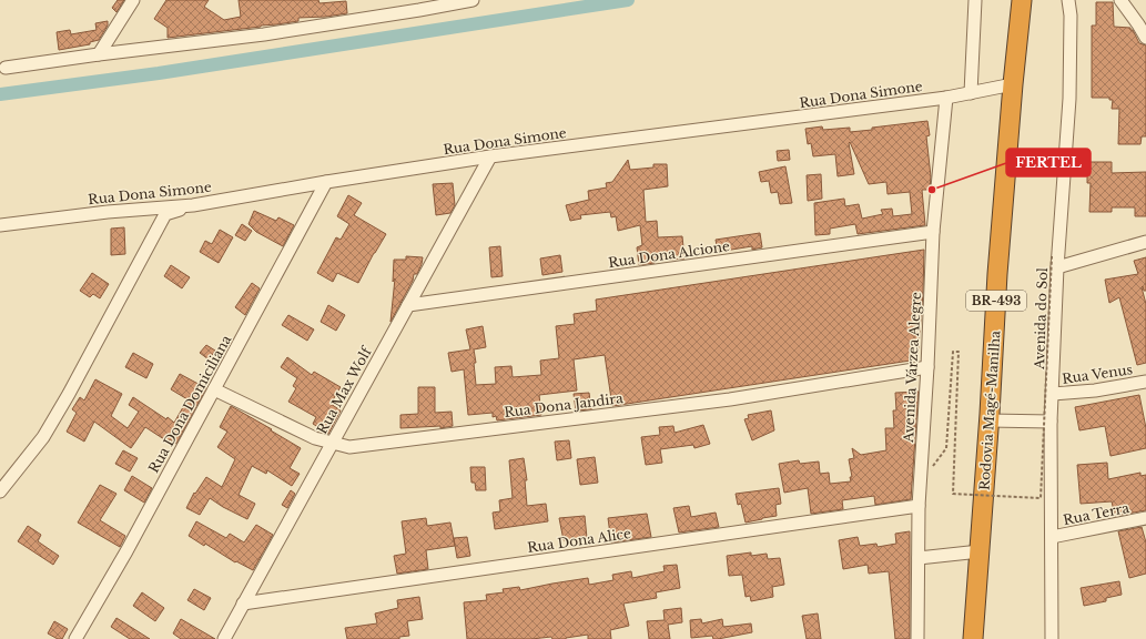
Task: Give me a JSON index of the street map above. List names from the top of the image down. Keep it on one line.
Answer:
{"streets":{"highway":["BR-493","Rodovia Magé-Manilha"],"street":["Rua Dona Simone","Rua Dona Alcione","Avenida do Sol","Avenida Várzea Alegre","Rua Venus","Rua Max Wolf","Rua Dona Domiciliana","Rua Dona Jandira","Rua Terra","Rua Dona Alice"]},"crossings":[["Rua Dona Simone","Avenida Várzea Alegre"],["Rua Dona Simone","Rua Max Wolf"],["Rua Dona Simone","Rua Dona Domiciliana"],["Rua Dona Simone","Rodovia Magé-Manilha"],["Rua Dona Alcione","Avenida Várzea Alegre"],["Rua Dona Alcione","Rua Max Wolf"],["Avenida do Sol","Rua Venus"],["Avenida do Sol","Rua Terra"],["Avenida Várzea Alegre","Rua Dona Jandira"],["Avenida Várzea Alegre","Rua Dona Alice"],["Rua Max Wolf","Rua Dona Jandira"],["Rua Max Wolf","Rua Dona Alice"],["Rua Dona Domiciliana","Rua Dona Jandira"]],"places":["FERTEL"]}
